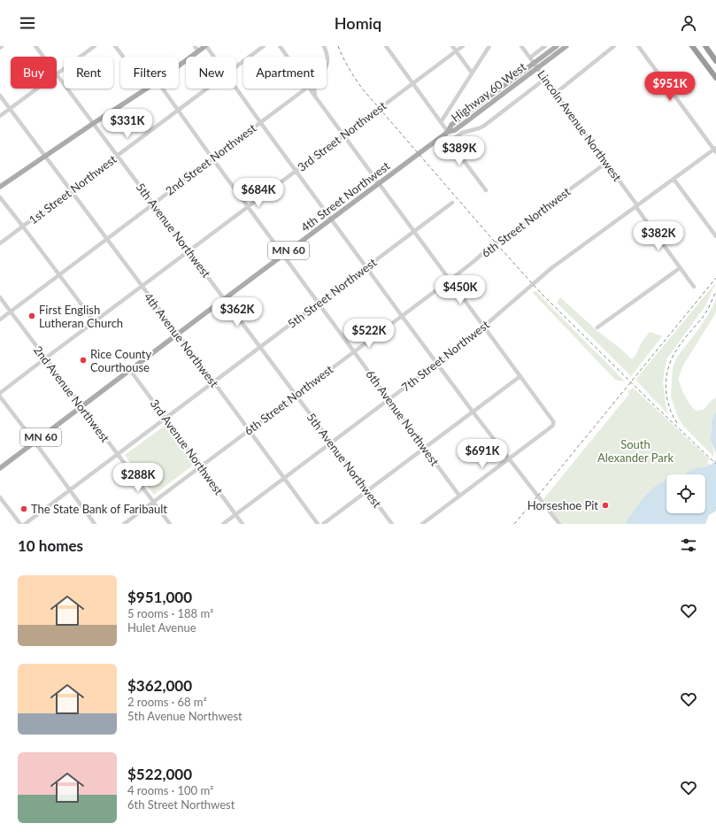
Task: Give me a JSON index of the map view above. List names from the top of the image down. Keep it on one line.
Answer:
{"streets":{"main road":["Highway 60 West","4th Street Northwest","MN 60"],"street":["Lincoln Avenue Northwest","3rd Street Northwest","2nd Street Northwest","1st Street Northwest","6th Street Northwest","5th Avenue Northwest","5th Street Northwest","4th Avenue Northwest","7th Street Northwest","2nd Avenue Northwest","6th Avenue Northwest","3rd Avenue Northwest"]},"crossings":[["Highway 60 West","Lincoln Avenue Northwest"],["Highway 60 West","4th Street Northwest"],["Lincoln Avenue Northwest","6th Street Northwest"],["Lincoln Avenue Northwest","7th Street Northwest"],["3rd Street Northwest","5th Avenue Northwest"],["3rd Street Northwest","4th Avenue Northwest"],["3rd Street Northwest","2nd Avenue Northwest"],["3rd Street Northwest","6th Avenue Northwest"],["2nd Street Northwest","5th Avenue Northwest"],["2nd Street Northwest","4th Avenue Northwest"],["2nd Street Northwest","2nd Avenue Northwest"],["2nd Street Northwest","6th Avenue Northwest"],["1st Street Northwest","5th Avenue Northwest"],["1st Street Northwest","4th Avenue Northwest"],["1st Street Northwest","6th Avenue Northwest"],["4th Street Northwest","5th Avenue Northwest"],["4th Street Northwest","4th Avenue Northwest"],["4th Street Northwest","2nd Avenue Northwest"],["4th Street Northwest","6th Avenue Northwest"],["4th Street Northwest","3rd Avenue Northwest"],["6th Street Northwest","5th Avenue Northwest"],["6th Street Northwest","4th Avenue Northwest"],["6th Street Northwest","2nd Avenue Northwest"],["6th Street Northwest","6th Avenue Northwest"],["6th Street Northwest","3rd Avenue Northwest"],["5th Avenue Northwest","5th Street Northwest"],["5th Avenue Northwest","7th Street Northwest"],["5th Street Northwest","4th Avenue Northwest"],["5th Street Northwest","2nd Avenue Northwest"],["5th Street Northwest","6th Avenue Northwest"],["5th Street Northwest","3rd Avenue Northwest"],["4th Avenue Northwest","7th Street Northwest"],["7th Street Northwest","6th Avenue Northwest"],["7th Street Northwest","3rd Avenue Northwest"]],"parks":["South Alexander Park"],"places":["First English Lutheran Church","Rice County Courthouse","Horseshoe Pit","The State Bank of Faribault"],"page":{"header":"Homiq","chip":["Buy","Rent","Filters","New","Apartment"],"price":["$951K","$331K","$389K","$684K","$382K","$450K","$362K","$522K","$691K","$288K"],"heading":"10 homes","list":[{"name":"$951,000","note":"5 rooms · 188 m² · Hulet Avenue"},{"name":"$362,000","note":"2 rooms · 68 m² · 5th Avenue Northwest"},{"name":"$522,000","note":"4 rooms · 100 m² · 6th Street Northwest"}]}}
